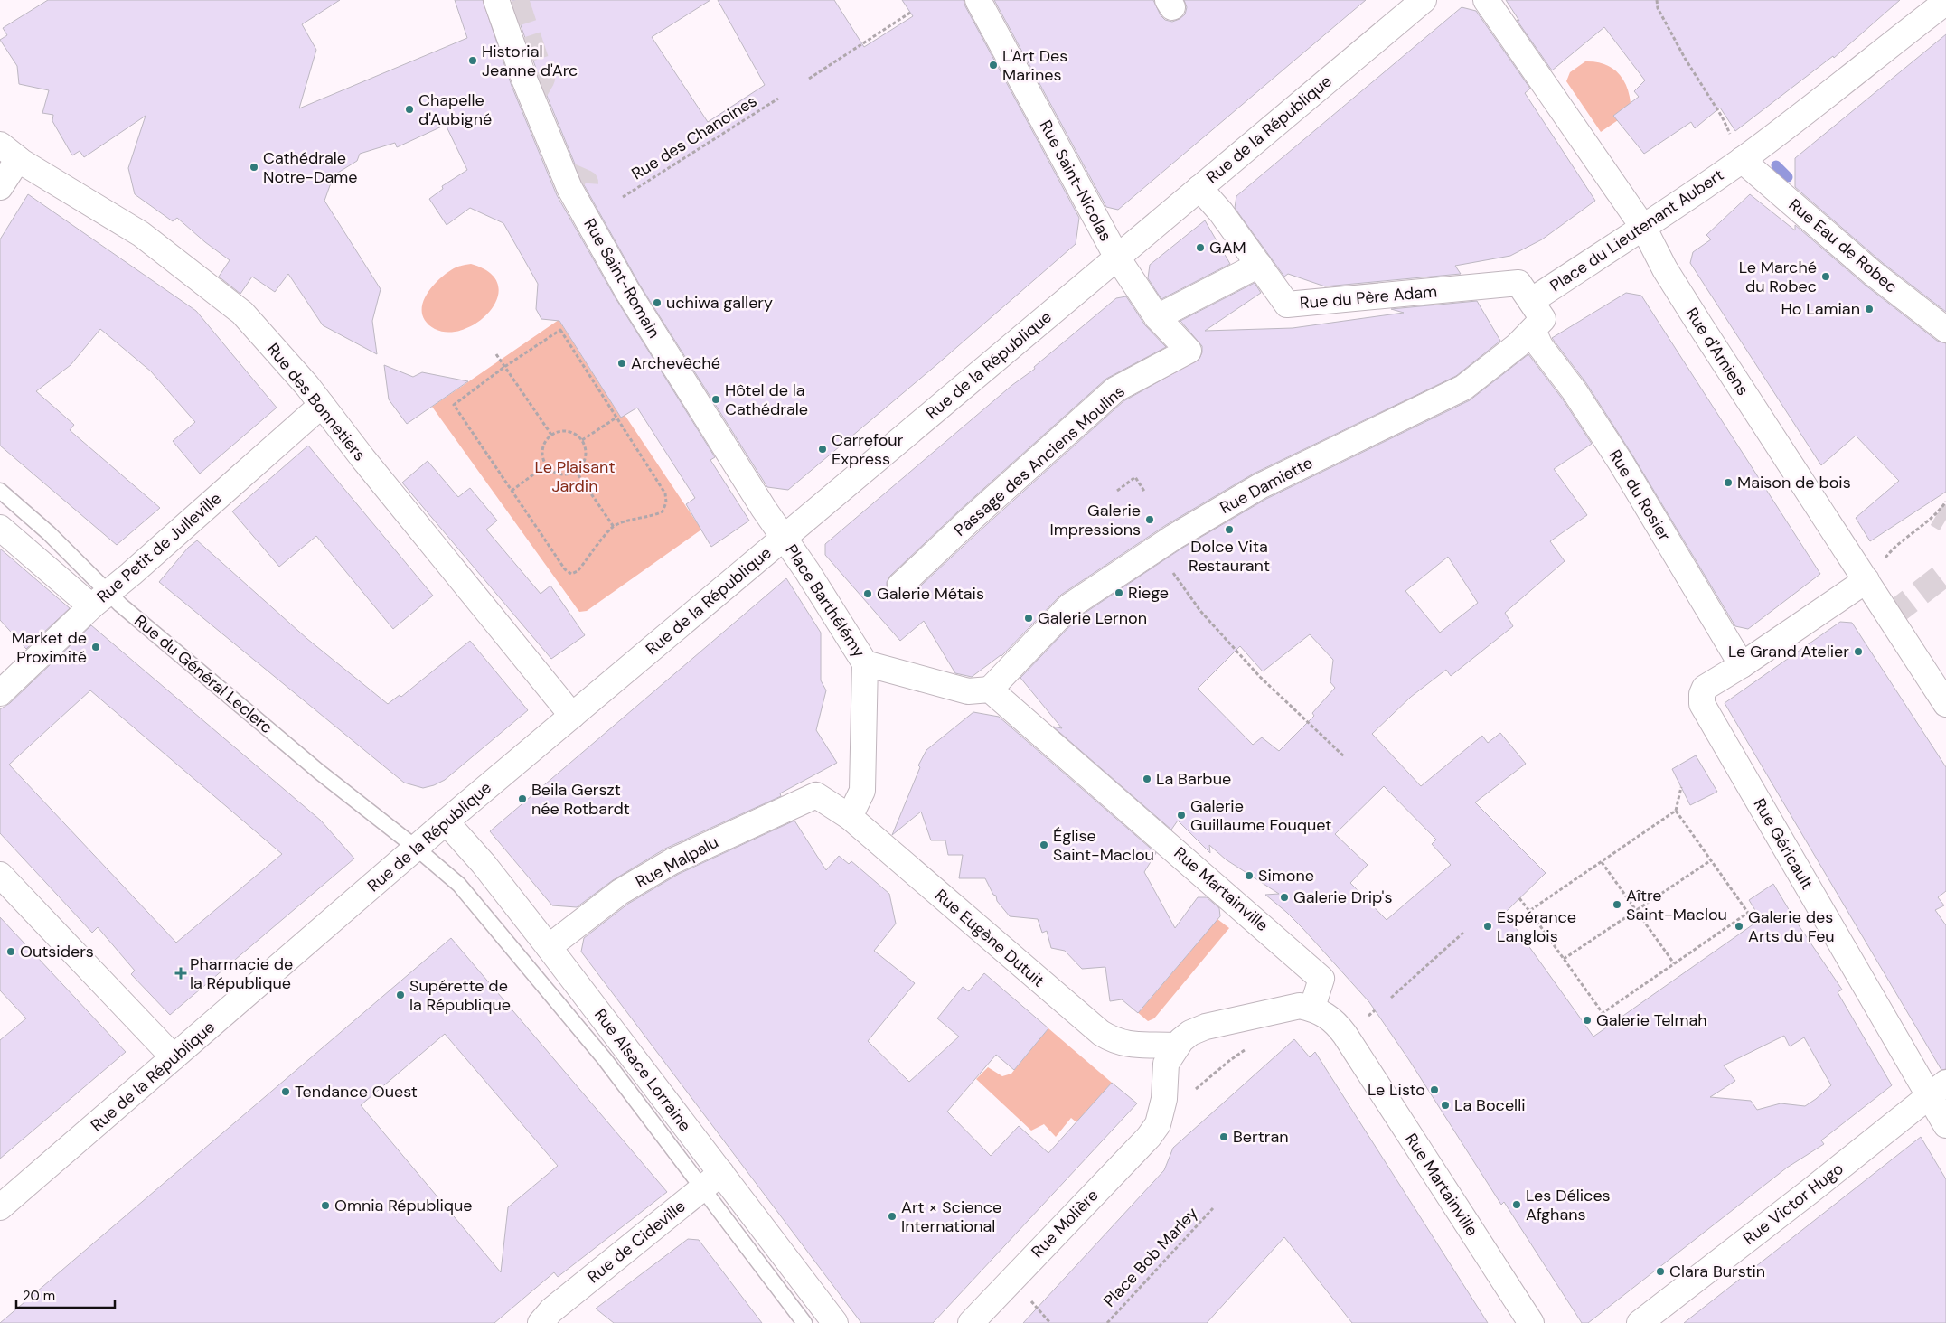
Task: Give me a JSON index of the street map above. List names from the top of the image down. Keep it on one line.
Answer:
{"streets":{"street":["Rue de la République","Rue Saint-Nicolas","Place du Lieutenant Aubert","Rue Eau de Robec","Rue Saint-Romain","Rue du Père Adam","Rue d'Amiens","Rue des Bonnetiers","Passage des Anciens Moulins","Rue Damiette","Rue du Rosier","Rue Petit de Julleville","Place Barthélémy","Rue du Général Leclerc","Rue Géricault","Rue Malpalu","Rue Martainville","Rue Eugène Dutuit","Rue Alsace Lorraine","Rue Victor Hugo","Rue Molière","Rue de Cideville"],"path":["Rue des Chanoines","Place Bob Marley"]},"crossings":[["Rue de la République","Rue Saint-Nicolas"],["Rue de la République","Rue Saint-Romain"],["Rue de la République","Rue du Père Adam"],["Rue de la République","Rue des Bonnetiers"],["Rue de la République","Place Barthélémy"],["Rue de la République","Rue du Général Leclerc"],["Rue de la République","Rue Alsace Lorraine"],["Rue Saint-Nicolas","Passage des Anciens Moulins"],["Place du Lieutenant Aubert","Rue Eau de Robec"],["Place du Lieutenant Aubert","Rue du Père Adam"],["Place du Lieutenant Aubert","Rue d'Amiens"],["Place du Lieutenant Aubert","Rue Damiette"],["Rue Saint-Romain","Place Barthélémy"],["Rue du Père Adam","Rue Damiette"],["Rue des Bonnetiers","Rue Petit de Julleville"],["Rue Damiette","Rue du Rosier"],["Rue Damiette","Place Barthélémy"],["Rue Damiette","Rue Martainville"],["Rue du Rosier","Rue Géricault"],["Rue Petit de Julleville","Rue du Général Leclerc"],["Place Barthélémy","Rue Martainville"],["Place Barthélémy","Rue Eugène Dutuit"],["Rue du Général Leclerc","Rue Alsace Lorraine"],["Rue Géricault","Rue Victor Hugo"],["Rue Malpalu","Rue Eugène Dutuit"],["Rue Malpalu","Rue Alsace Lorraine"],["Rue Eugène Dutuit","Rue Molière"],["Rue Alsace Lorraine","Rue de Cideville"]],"parks":["Le Plaisant Jardin"],"places":{"other":["Historial Jeanne d'Arc","L'Art Des Marines","Chapelle d'Aubigné","Cathédrale Notre-Dame","GAM","Le Marché du Robec","uchiwa gallery","Ho Lamian","Archevêché","Hôtel de la Cathédrale","Carrefour Express","Maison de bois","Galerie Impressions","Dolce Vita Restaurant","Riege","Galerie Métais","Galerie Lernon","Market de Proximité","Le Grand Atelier","La Barbue","Beila Gerszt née Rotbardt","Galerie Guillaume Fouquet","Église Saint-Maclou","Simone","Galerie Drip's","Aître Saint-Maclou","Espérance Langlois","Galerie des Arts du Feu","Outsiders","Supérette de la République","Galerie Telmah","Le Listo","Tendance Ouest","La Bocelli","Bertran","Les Délices Afghans","Omnia République","Art × Science International","Clara Burstin"],"health":["Pharmacie de la République"]},"scale_bar":"20 m"}
